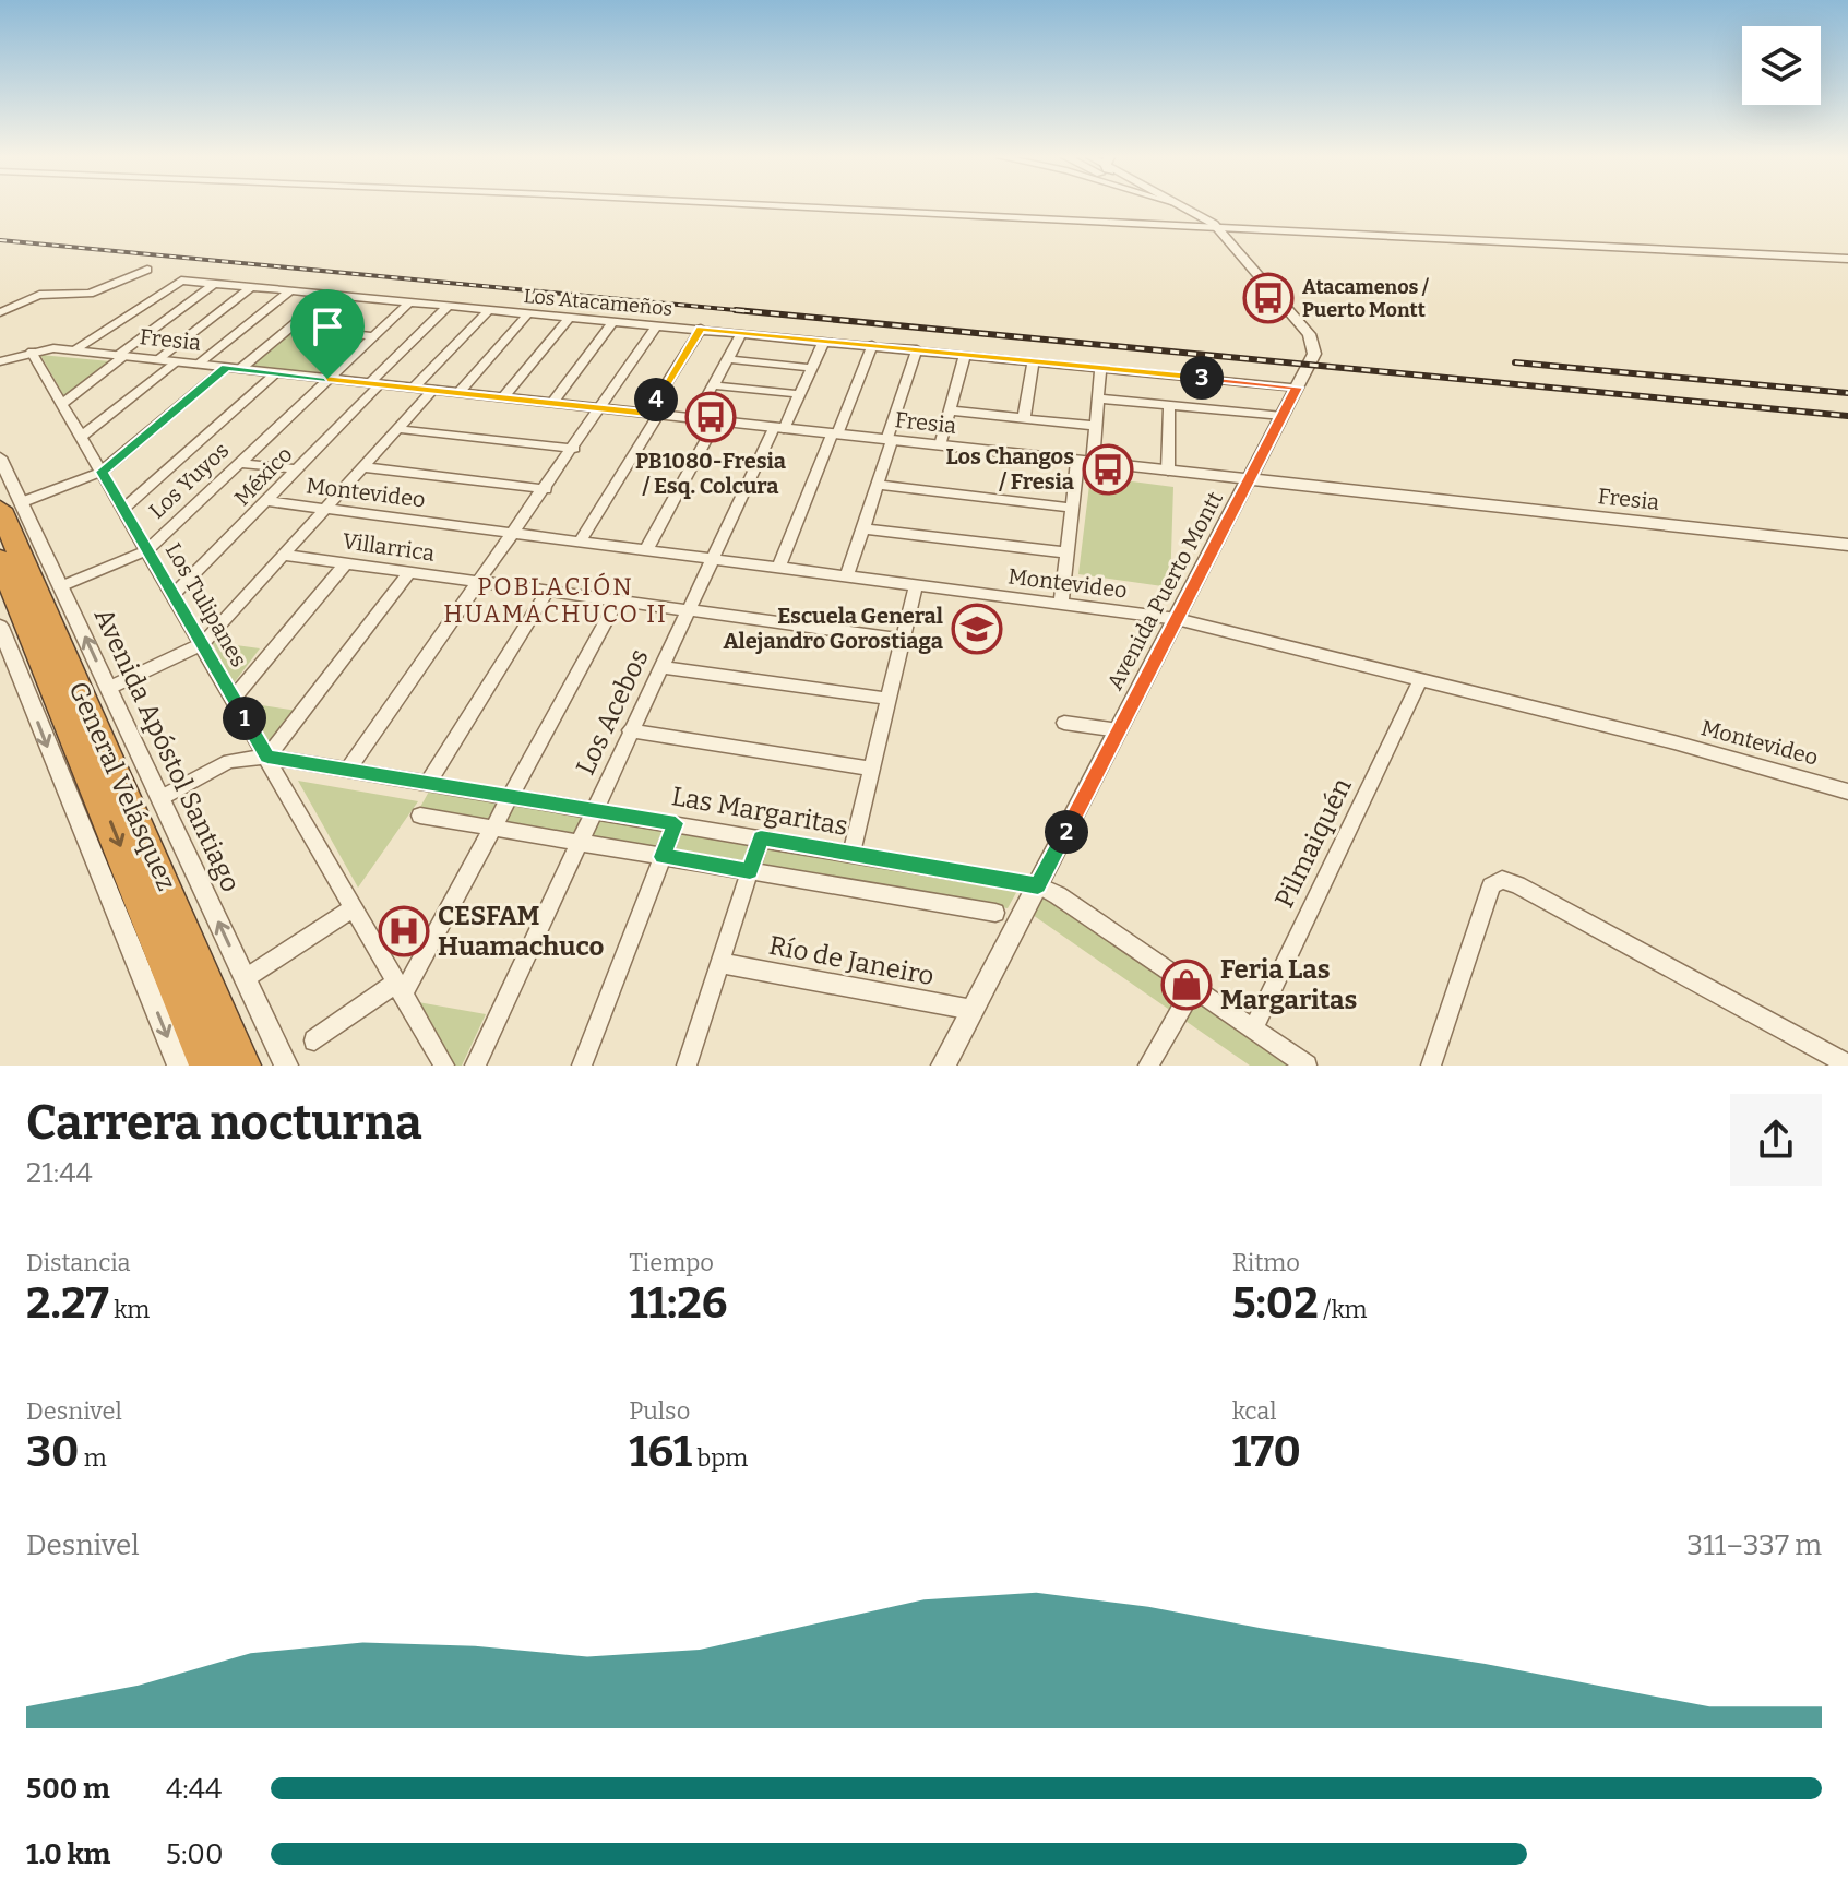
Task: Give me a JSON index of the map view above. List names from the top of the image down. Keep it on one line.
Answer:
{"streets":{"highway":["General Velásquez"],"street":["Los Atacameños","Fresia","México","Los Yuyos","Montevideo","Villarrica","Avenida Puerto Montt","Los Tulipanes","Los Acebos","Avenida Apóstol Santiago","Las Margaritas","Pilmaiquén","Río de Janeiro"]},"crossings":[["Los Atacameños","Fresia"],["Los Atacameños","México"],["Los Atacameños","Los Yuyos"],["Los Atacameños","Avenida Puerto Montt"],["Los Atacameños","Los Acebos"],["Fresia","México"],["Fresia","Los Yuyos"],["Fresia","Avenida Puerto Montt"],["Fresia","Los Tulipanes"],["Fresia","Los Acebos"],["México","Montevideo"],["México","Los Tulipanes"],["Los Yuyos","Los Tulipanes"],["Los Yuyos","Avenida Apóstol Santiago"],["Montevideo","Avenida Puerto Montt"],["Montevideo","Los Acebos"],["Montevideo","Pilmaiquén"],["Villarrica","Los Acebos"],["Avenida Puerto Montt","Las Margaritas"],["Avenida Puerto Montt","Río de Janeiro"],["Los Tulipanes","Las Margaritas"],["Los Acebos","Las Margaritas"],["Avenida Apóstol Santiago","General Velásquez"],["Avenida Apóstol Santiago","Las Margaritas"],["Las Margaritas","Pilmaiquén"]],"districts":["POBLACIÓN HUAMACHUCO II"],"places":{"bus stop":["Atacamenos / Puerto Montt","PB1080-Fresia / Esq. Colcura","Los Changos / Fresia"],"school or university":["Escuela General Alejandro Gorostiaga"],"hospital":["CESFAM Huamachuco"],"shop":["Feria Las Margaritas"]},"page":{"pins":["3","4","1","2"],"heading":["Carrera nocturna","21:44"],"stats":[["Distancia","2.27 km"],["Tiempo","11:26"],["Ritmo","5:02 /km"],["Desnivel","30 m"],["Pulso","161 bpm"],["kcal","170"]],"chart":["Desnivel","311–337 m"],"list":[{"name":"500 m","note":"4:44"},{"name":"1.0 km","note":"5:00"}]}}
